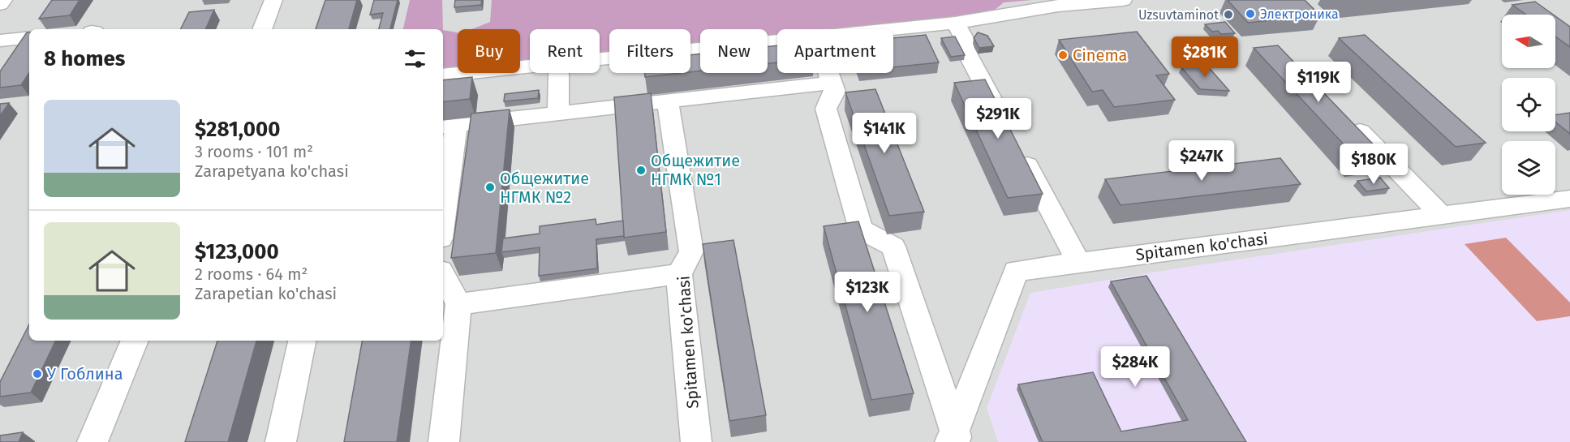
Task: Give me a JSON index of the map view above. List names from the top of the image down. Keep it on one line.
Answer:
{"streets":{"street":["Spitamen ko'chasi"]},"places":["Электроника","Uzsuvtaminot","Cinema","Общежитие НГМК №1","Общежитие НГМК №2","У Гоблина"],"north":"left","page":{"chip":["Buy","Rent","Filters","New","Apartment"],"heading":"8 homes","price":["$281K","$119K","$291K","$141K","$247K","$180K","$123K","$284K"],"list":[{"name":"$281,000","note":"3 rooms · 101 m² · Zarapetyana ko'chasi"},{"name":"$123,000","note":"2 rooms · 64 m² · Zarapetian ko'chasi"}]}}
